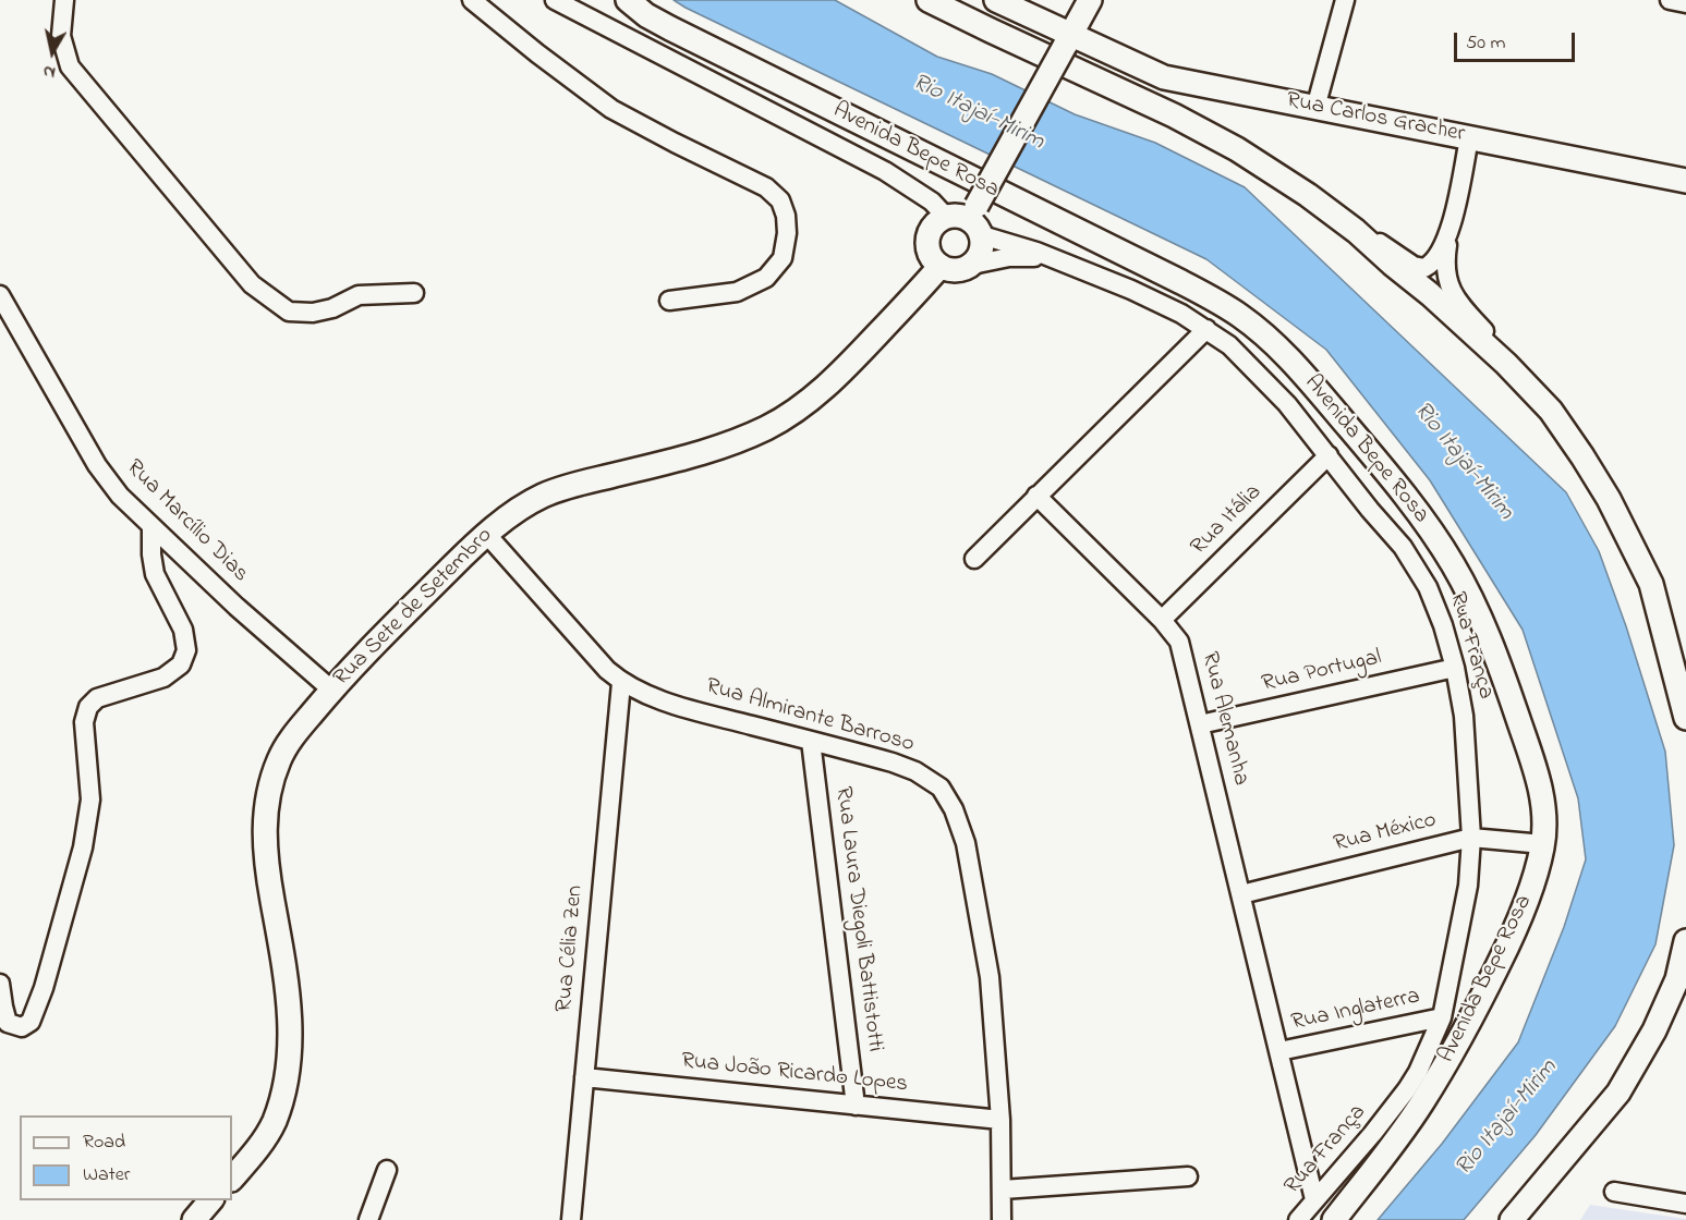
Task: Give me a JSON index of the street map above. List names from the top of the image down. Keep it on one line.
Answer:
{"streets":{"main road":["Rua Carlos Gracher","Avenida Bepe Rosa","Rua Sete de Setembro"],"street":["Rua Itália","Rua Marcílio Dias","Rua França","Rua Portugal","Rua Almirante Barroso","Rua Alemanha","Rua México","Rua Laura Diegoli Battistotti","Rua Célia Zen","Rua Inglaterra","Rua João Ricardo Lopes"]},"crossings":[["Avenida Bepe Rosa","Rua México"],["Rua Itália","Rua França"],["Rua Itália","Rua Alemanha"],["Rua Marcílio Dias","Rua Sete de Setembro"],["Rua Sete de Setembro","Rua França"],["Rua Sete de Setembro","Rua Almirante Barroso"],["Rua França","Rua Portugal"],["Rua França","Rua Alemanha"],["Rua França","Rua México"],["Rua França","Rua Inglaterra"],["Rua Portugal","Rua Alemanha"],["Rua Almirante Barroso","Rua Laura Diegoli Battistotti"],["Rua Almirante Barroso","Rua Célia Zen"],["Rua Almirante Barroso","Rua João Ricardo Lopes"],["Rua Alemanha","Rua México"],["Rua Alemanha","Rua Inglaterra"],["Rua Laura Diegoli Battistotti","Rua João Ricardo Lopes"],["Rua Célia Zen","Rua João Ricardo Lopes"]],"water":["Rio Itajaí-Mirim"],"legend":["Road","Water"],"scale_bar":"50 m","north":"bottom"}
